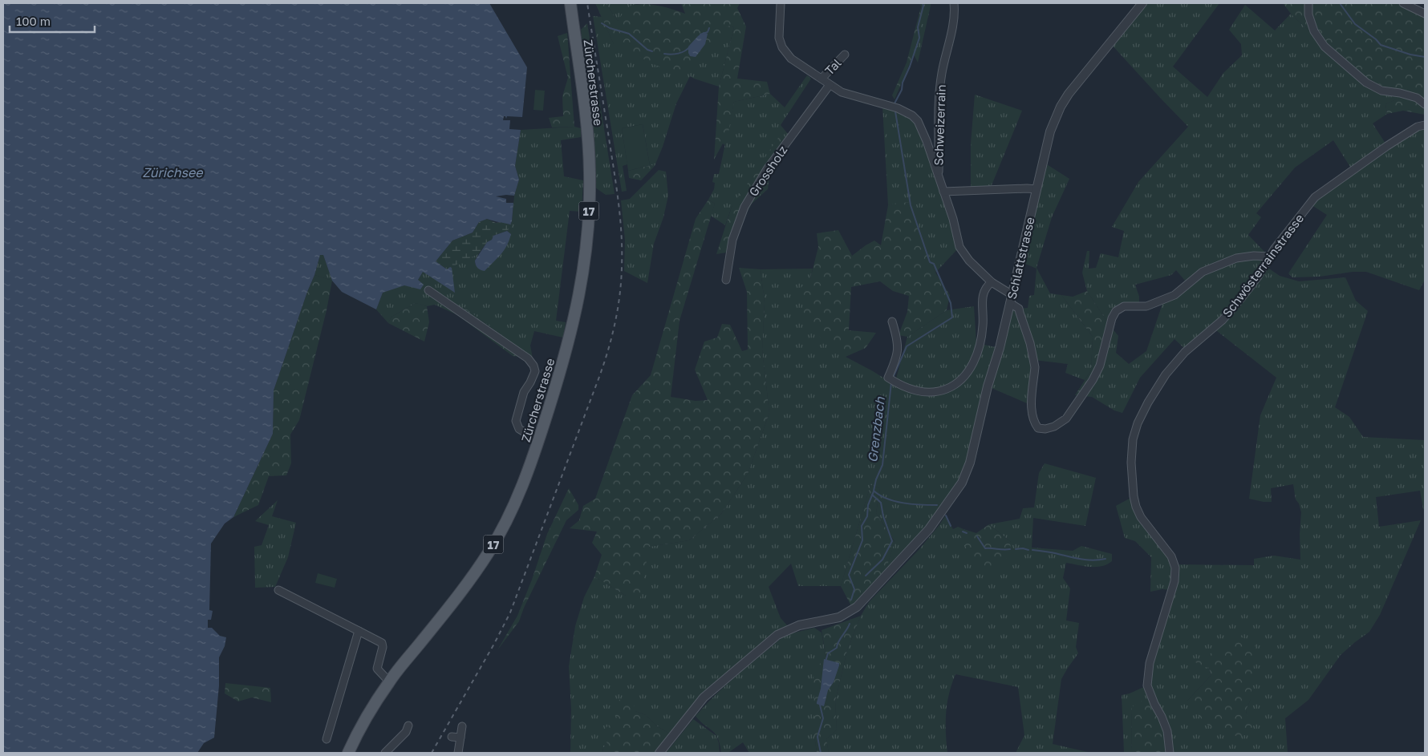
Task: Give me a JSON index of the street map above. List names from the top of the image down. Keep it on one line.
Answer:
{"streets":{"main road":["Zürcherstrasse","17"],"street":["Tal","Schweizerrain","Grossholz","Schlattstrasse","Schwösterrainstrasse"]},"water":["Zürichsee","Grenzbach"],"scale_bar":"100 m"}
